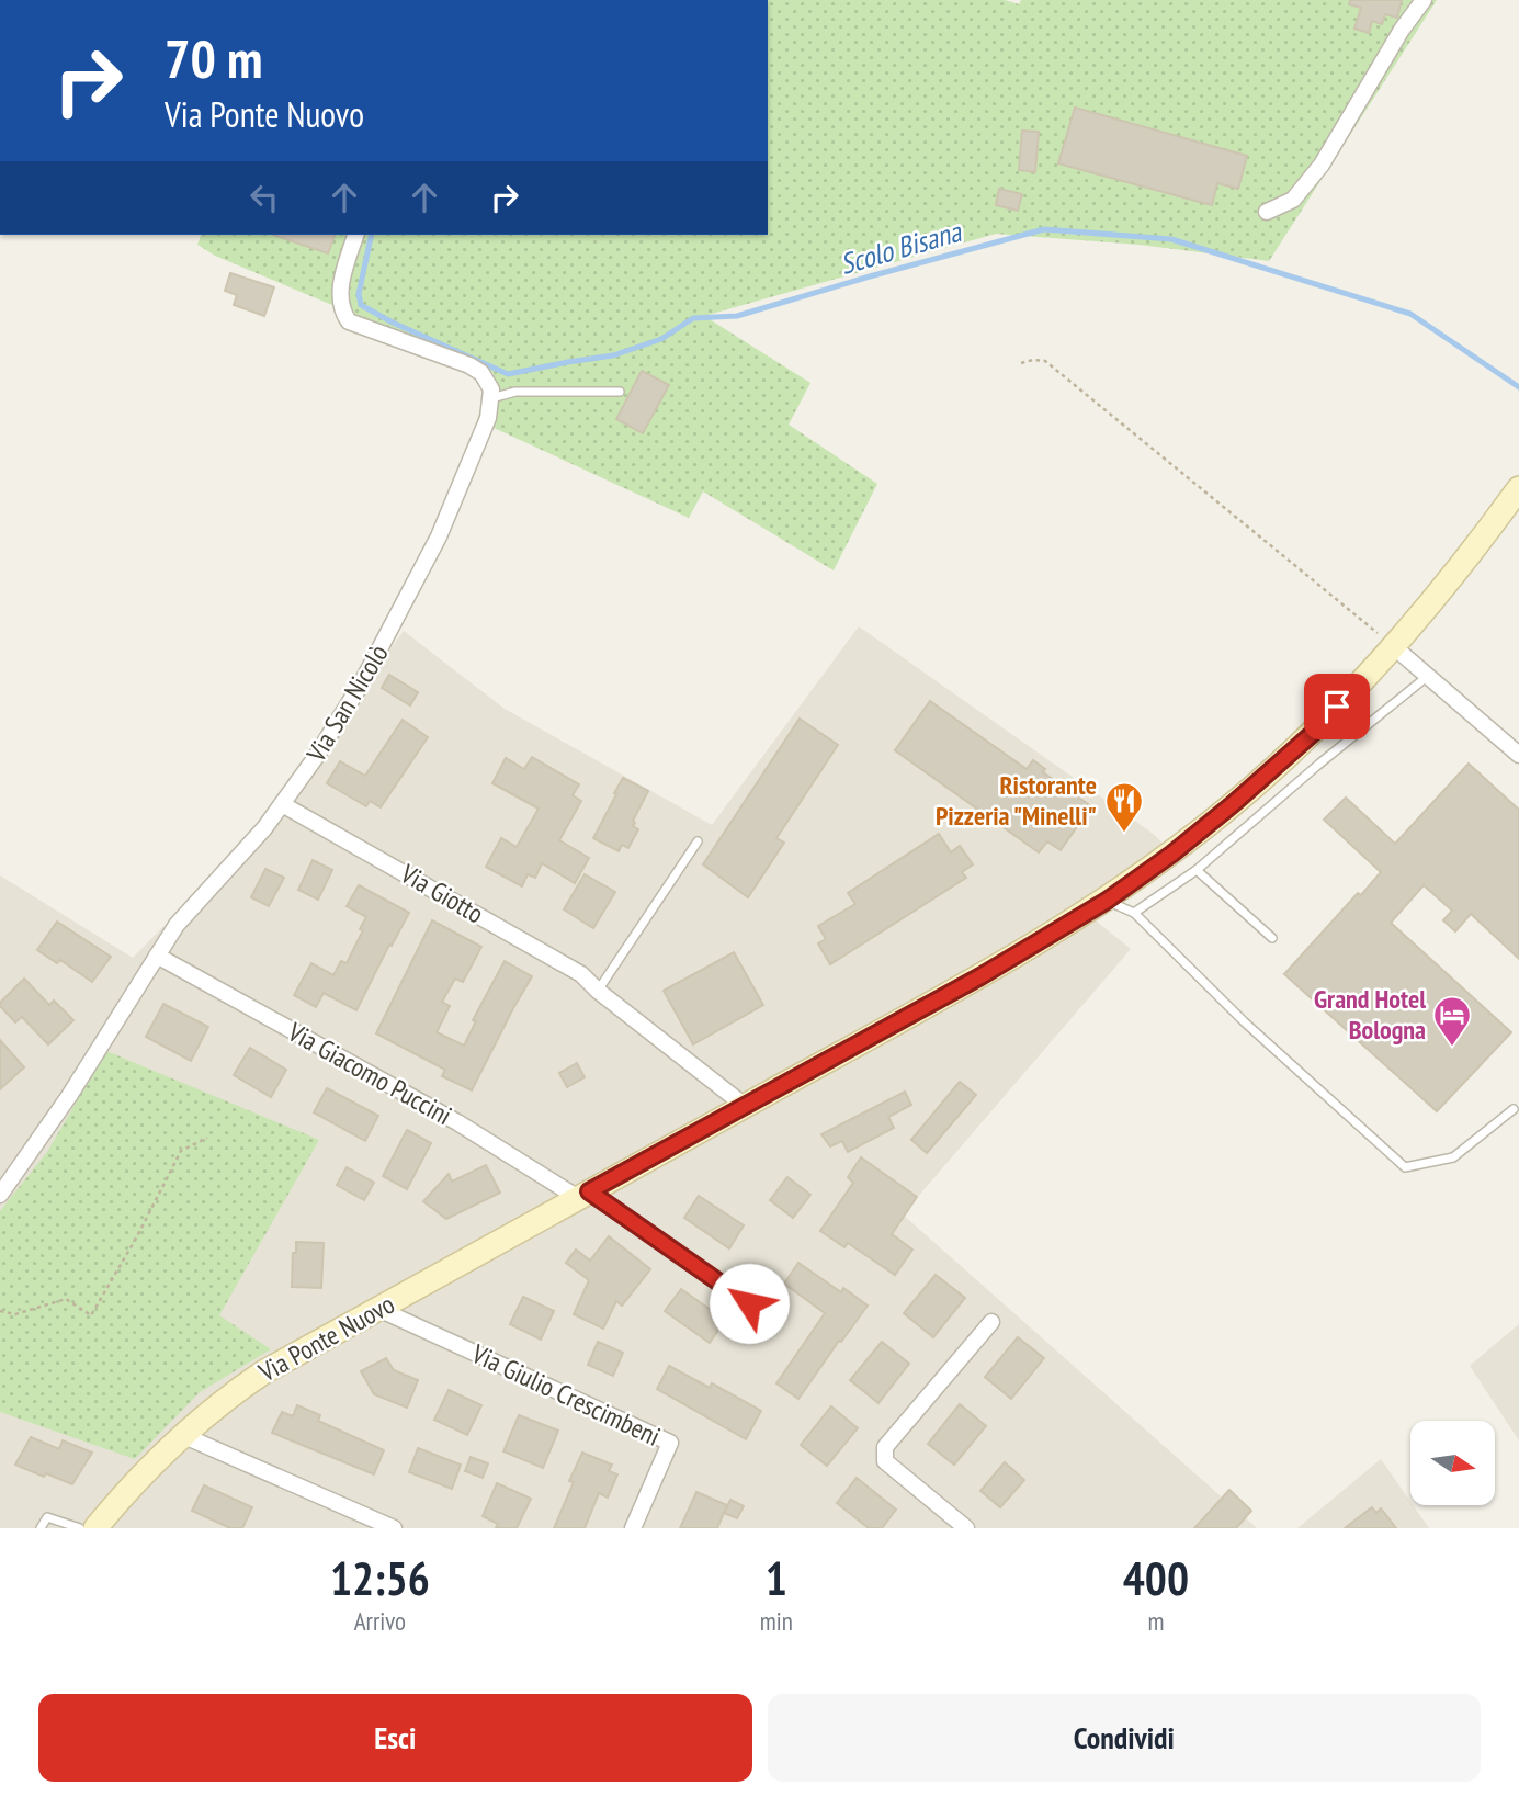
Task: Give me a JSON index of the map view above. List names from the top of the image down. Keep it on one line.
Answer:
{"streets":{"main road":["Via Ponte Nuovo"],"street":["Via San Nicolò","Via Giotto","Via Giacomo Puccini","Via Giulio Crescimbeni"]},"crossings":[["Via San Nicolò","Via Giotto"],["Via San Nicolò","Via Giacomo Puccini"],["Via Giotto","Via Ponte Nuovo"],["Via Giacomo Puccini","Via Ponte Nuovo"],["Via Ponte Nuovo","Via Giulio Crescimbeni"]],"water":["Scolo Bisana"],"places":{"restaurant":["Ristorante Pizzeria \"Minelli\""],"hotel":["Grand Hotel Bologna"]},"north":"right","page":{"turn":["70 m","Via Ponte Nuovo"],"eta":["12:56","Arrivo","1","min","400","m"],"buttons":["Esci","Condividi"]}}
